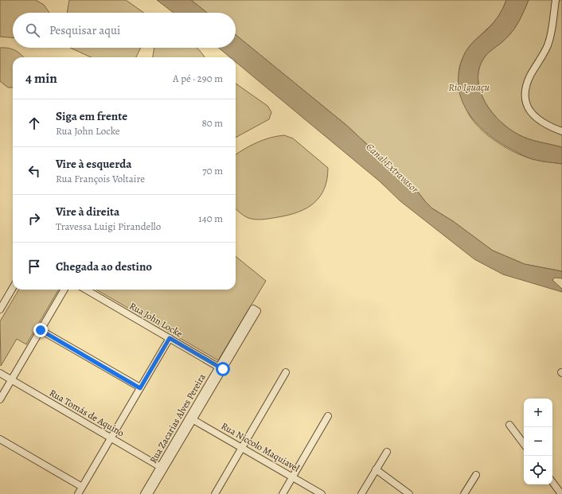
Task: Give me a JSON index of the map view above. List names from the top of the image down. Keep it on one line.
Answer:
{"streets":{"street":["Rua John Locke","Rua Tomás de Aquino","Rua Zacarias Alves Pereira","Rua Niccolo Maquiavel"]},"crossings":[["Rua John Locke","Rua Zacarias Alves Pereira"],["Rua Tomás de Aquino","Rua Zacarias Alves Pereira"],["Rua Zacarias Alves Pereira","Rua Niccolo Maquiavel"]],"water":["Rio Iguaçu","Canal Extravasor"],"page":{"search":"Pesquisar aqui","heading":["4 min","A pé · 290 m"],"list":[["Siga em frente","Rua John Locke","80 m"],["Vire à esquerda","Rua François Voltaire","70 m"],["Vire à direita","Travessa Luigi Pirandello","140 m"],"Chegada ao destino"],"map_buttons":["+","−"]}}
